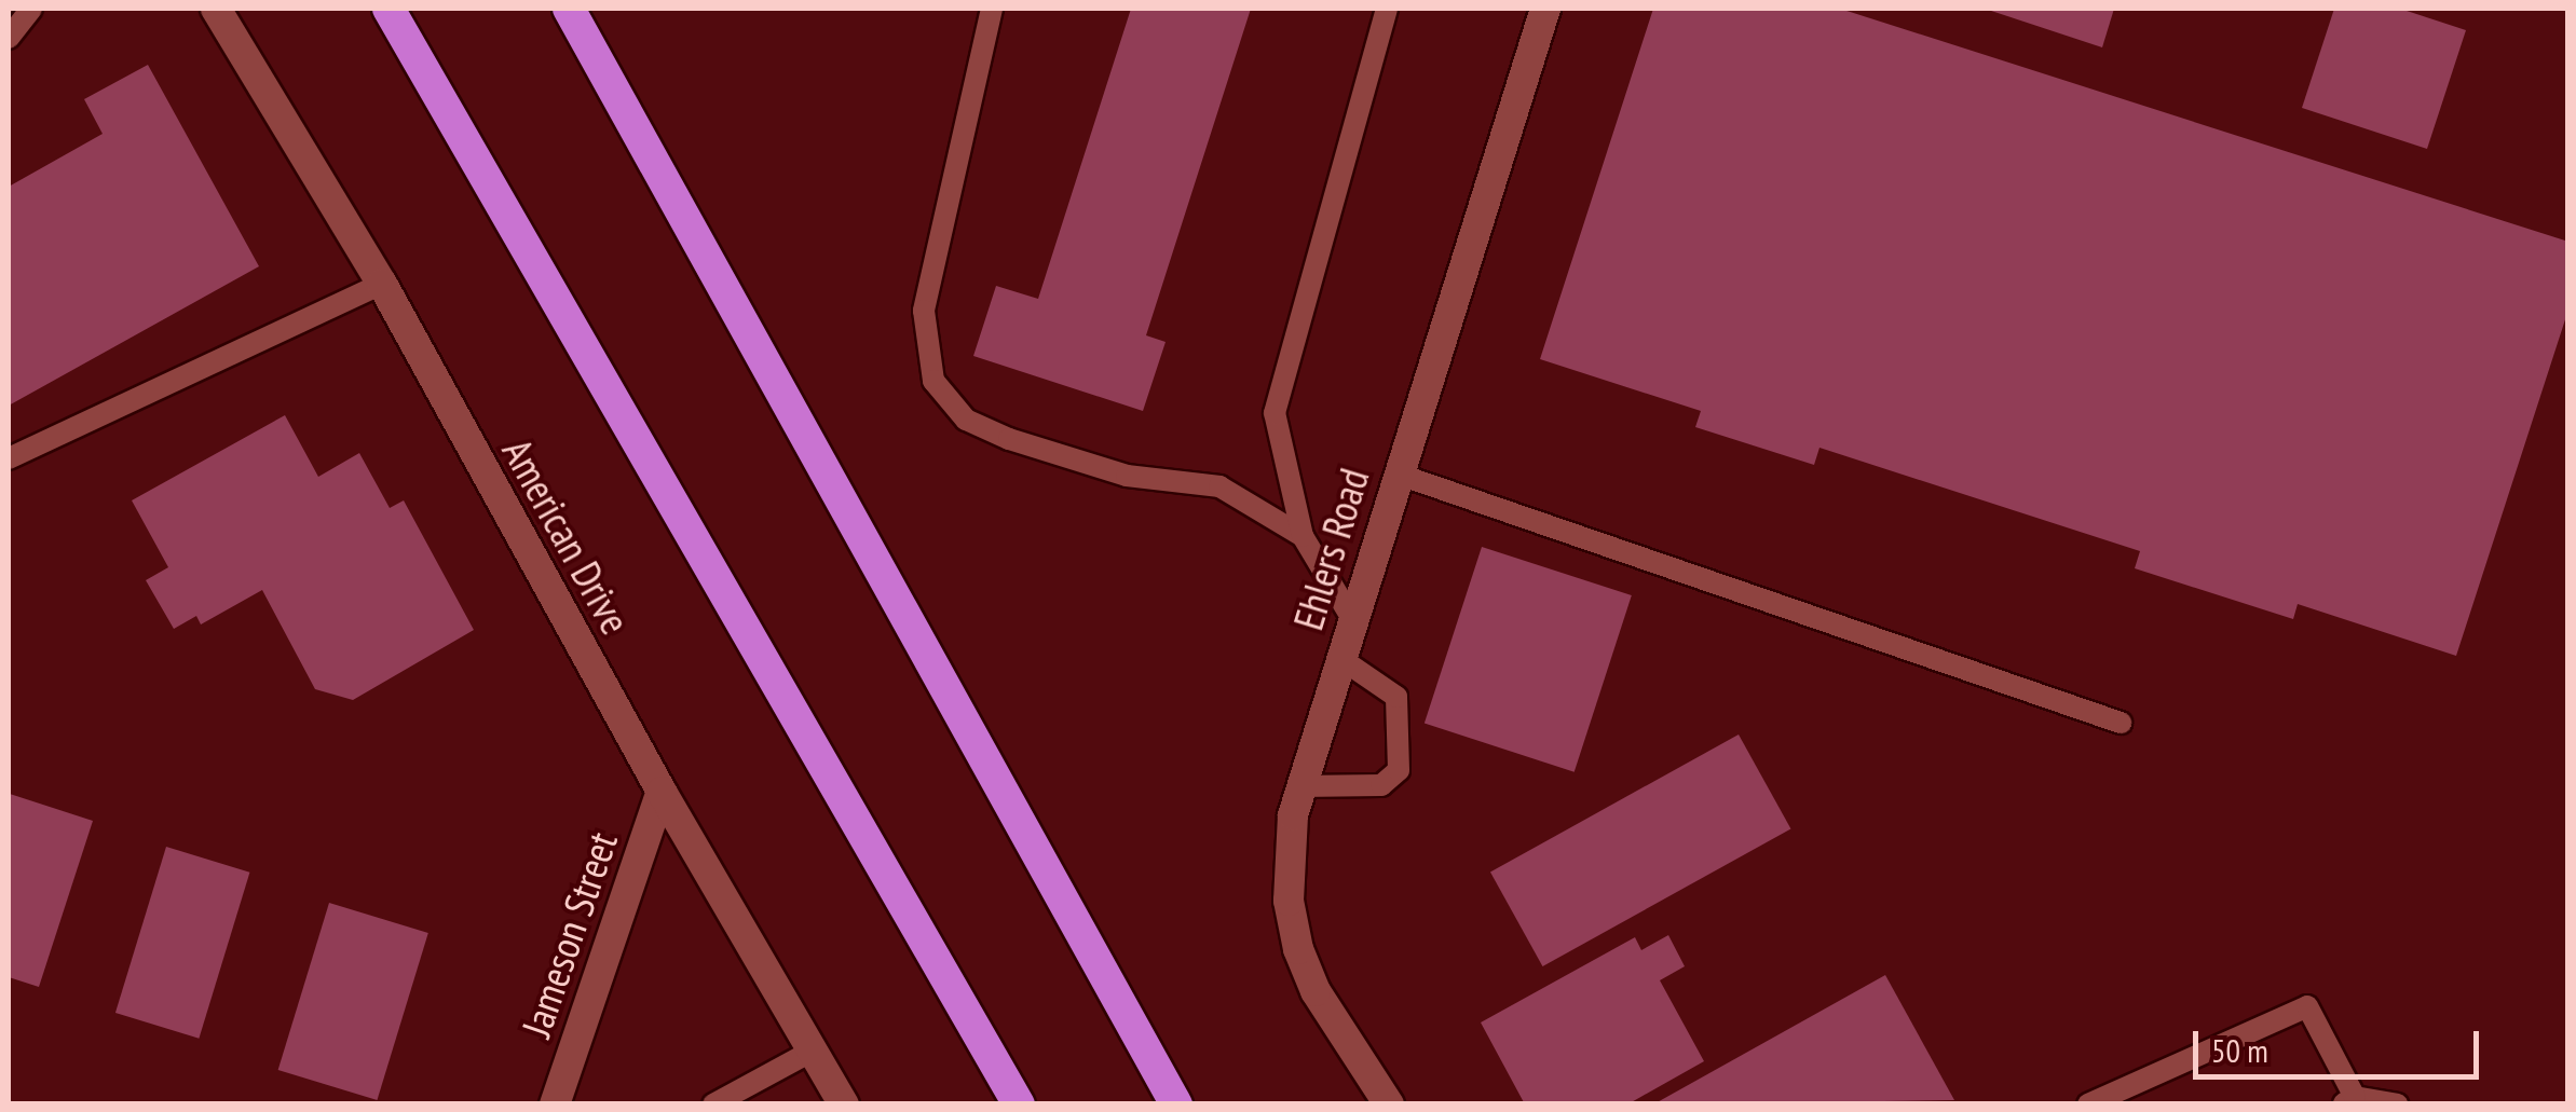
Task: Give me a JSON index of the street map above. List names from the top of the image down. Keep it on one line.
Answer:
{"streets":{"street":["American Drive","Ehlers Road","Jameson Street"]},"crossings":[["American Drive","Jameson Street"]],"scale_bar":"50 m"}
